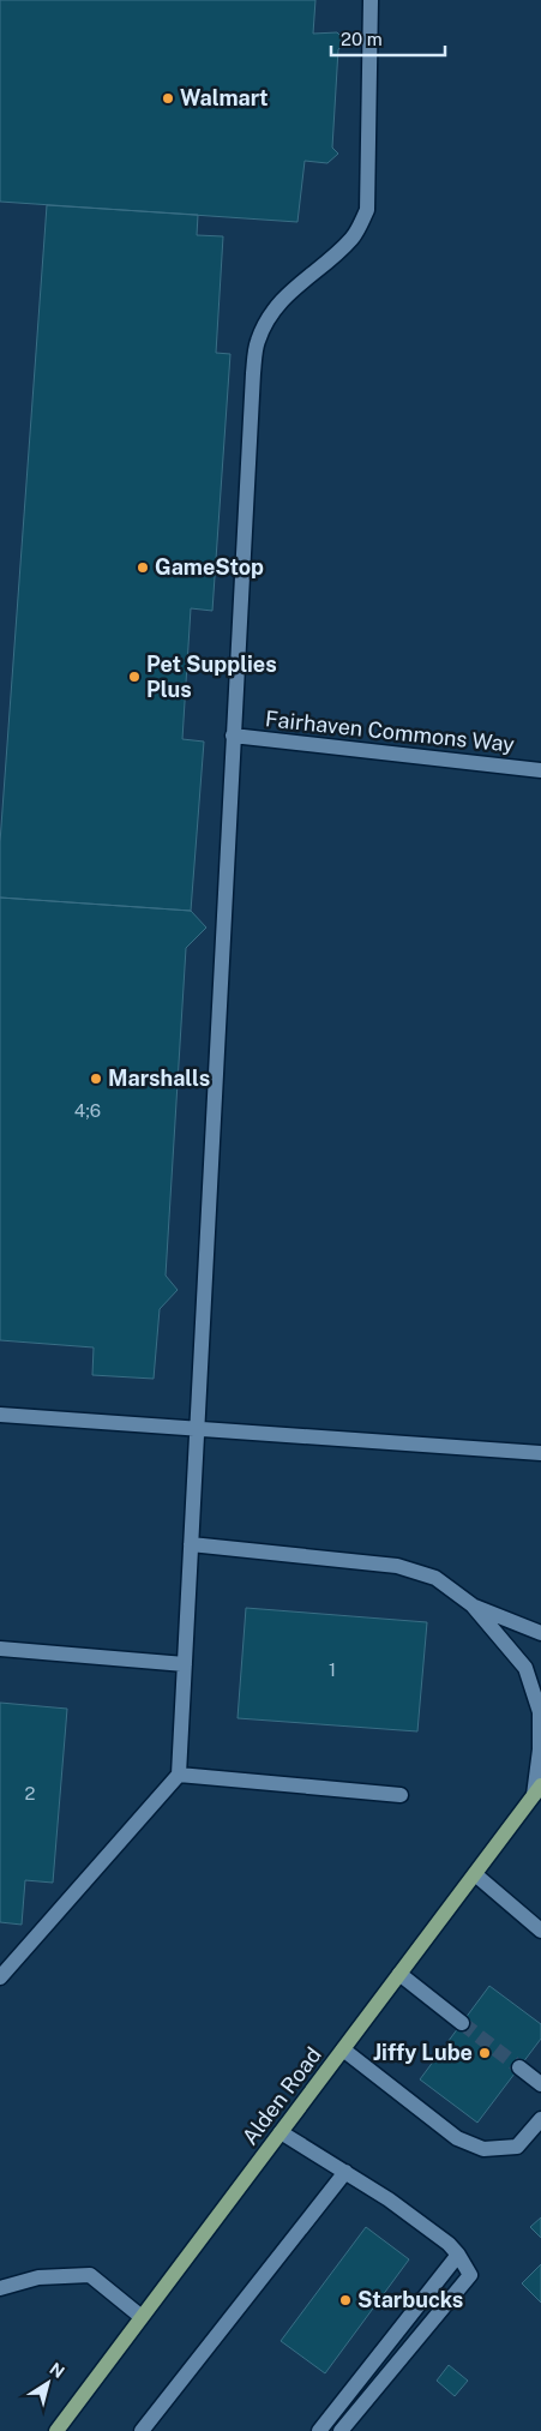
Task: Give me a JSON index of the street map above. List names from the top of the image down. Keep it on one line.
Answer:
{"streets":{"main road":["Alden Road"],"lane":["Fairhaven Commons Way"]},"places":["Walmart","GameStop","Pet Supplies Plus","Marshalls","Jiffy Lube","Starbucks"],"house_numbers":["4;6","1","2"],"scale_bar":"20 m","north":"top right"}
